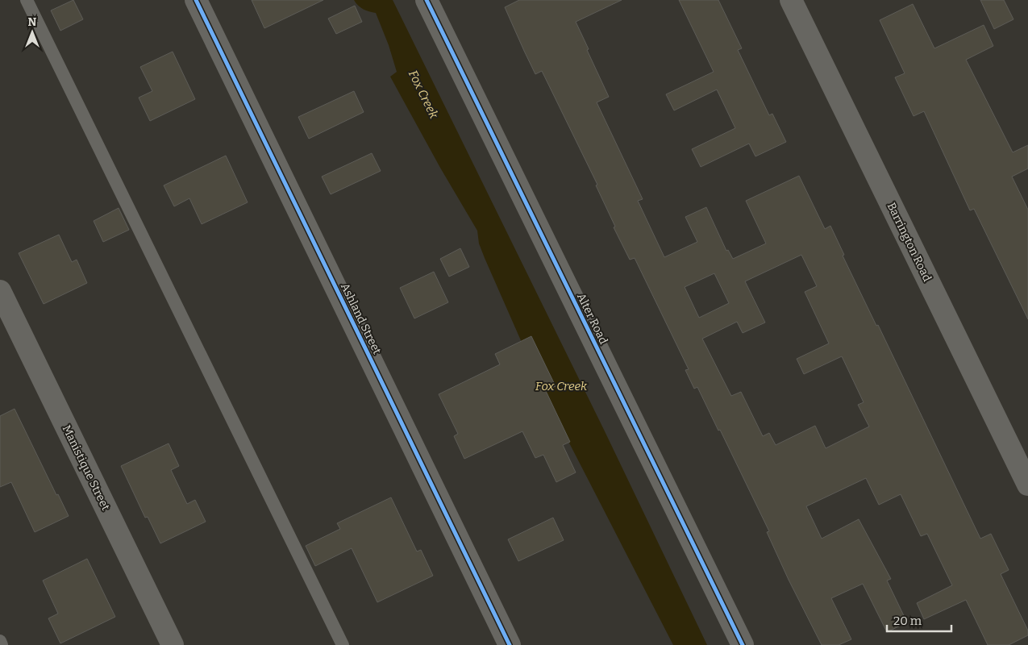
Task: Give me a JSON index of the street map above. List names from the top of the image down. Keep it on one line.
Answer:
{"streets":{"street":["Barrington Road","Ashland Street","Alter Road","Manistique Street"]},"water":["Fox Creek"],"scale_bar":"20 m","north":"top"}
